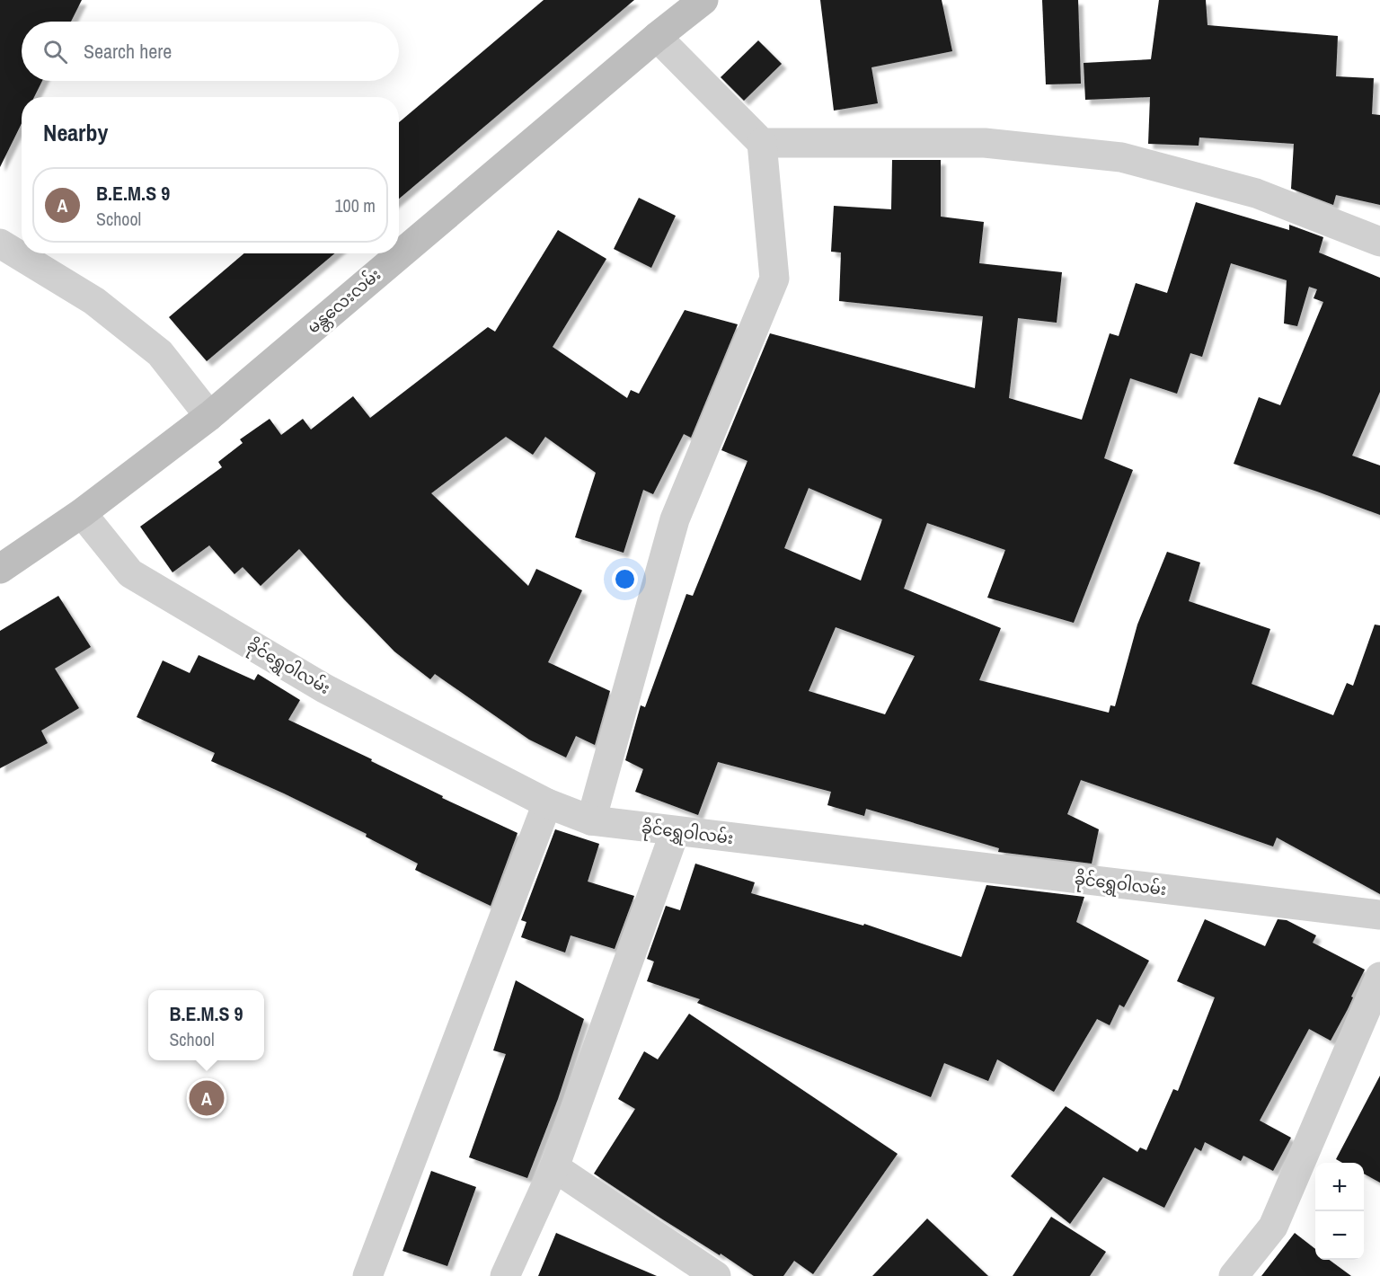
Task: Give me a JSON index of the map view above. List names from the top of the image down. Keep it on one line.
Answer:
{"streets":{"main road":["မန္တလေးလမ်း"],"street":["ခိုင်ရွှေဝါလမ်း"]},"crossings":[["မန္တလေးလမ်း","ခိုင်ရွှေဝါလမ်း"]],"page":{"search":"Search here","heading":"Nearby","list":[{"mark":"A","name":"B.E.M.S 9","note":"School","value":"100 m"}],"popup":["B.E.M.S 9","School"],"pins":"A","map_buttons":["+","−"]}}
